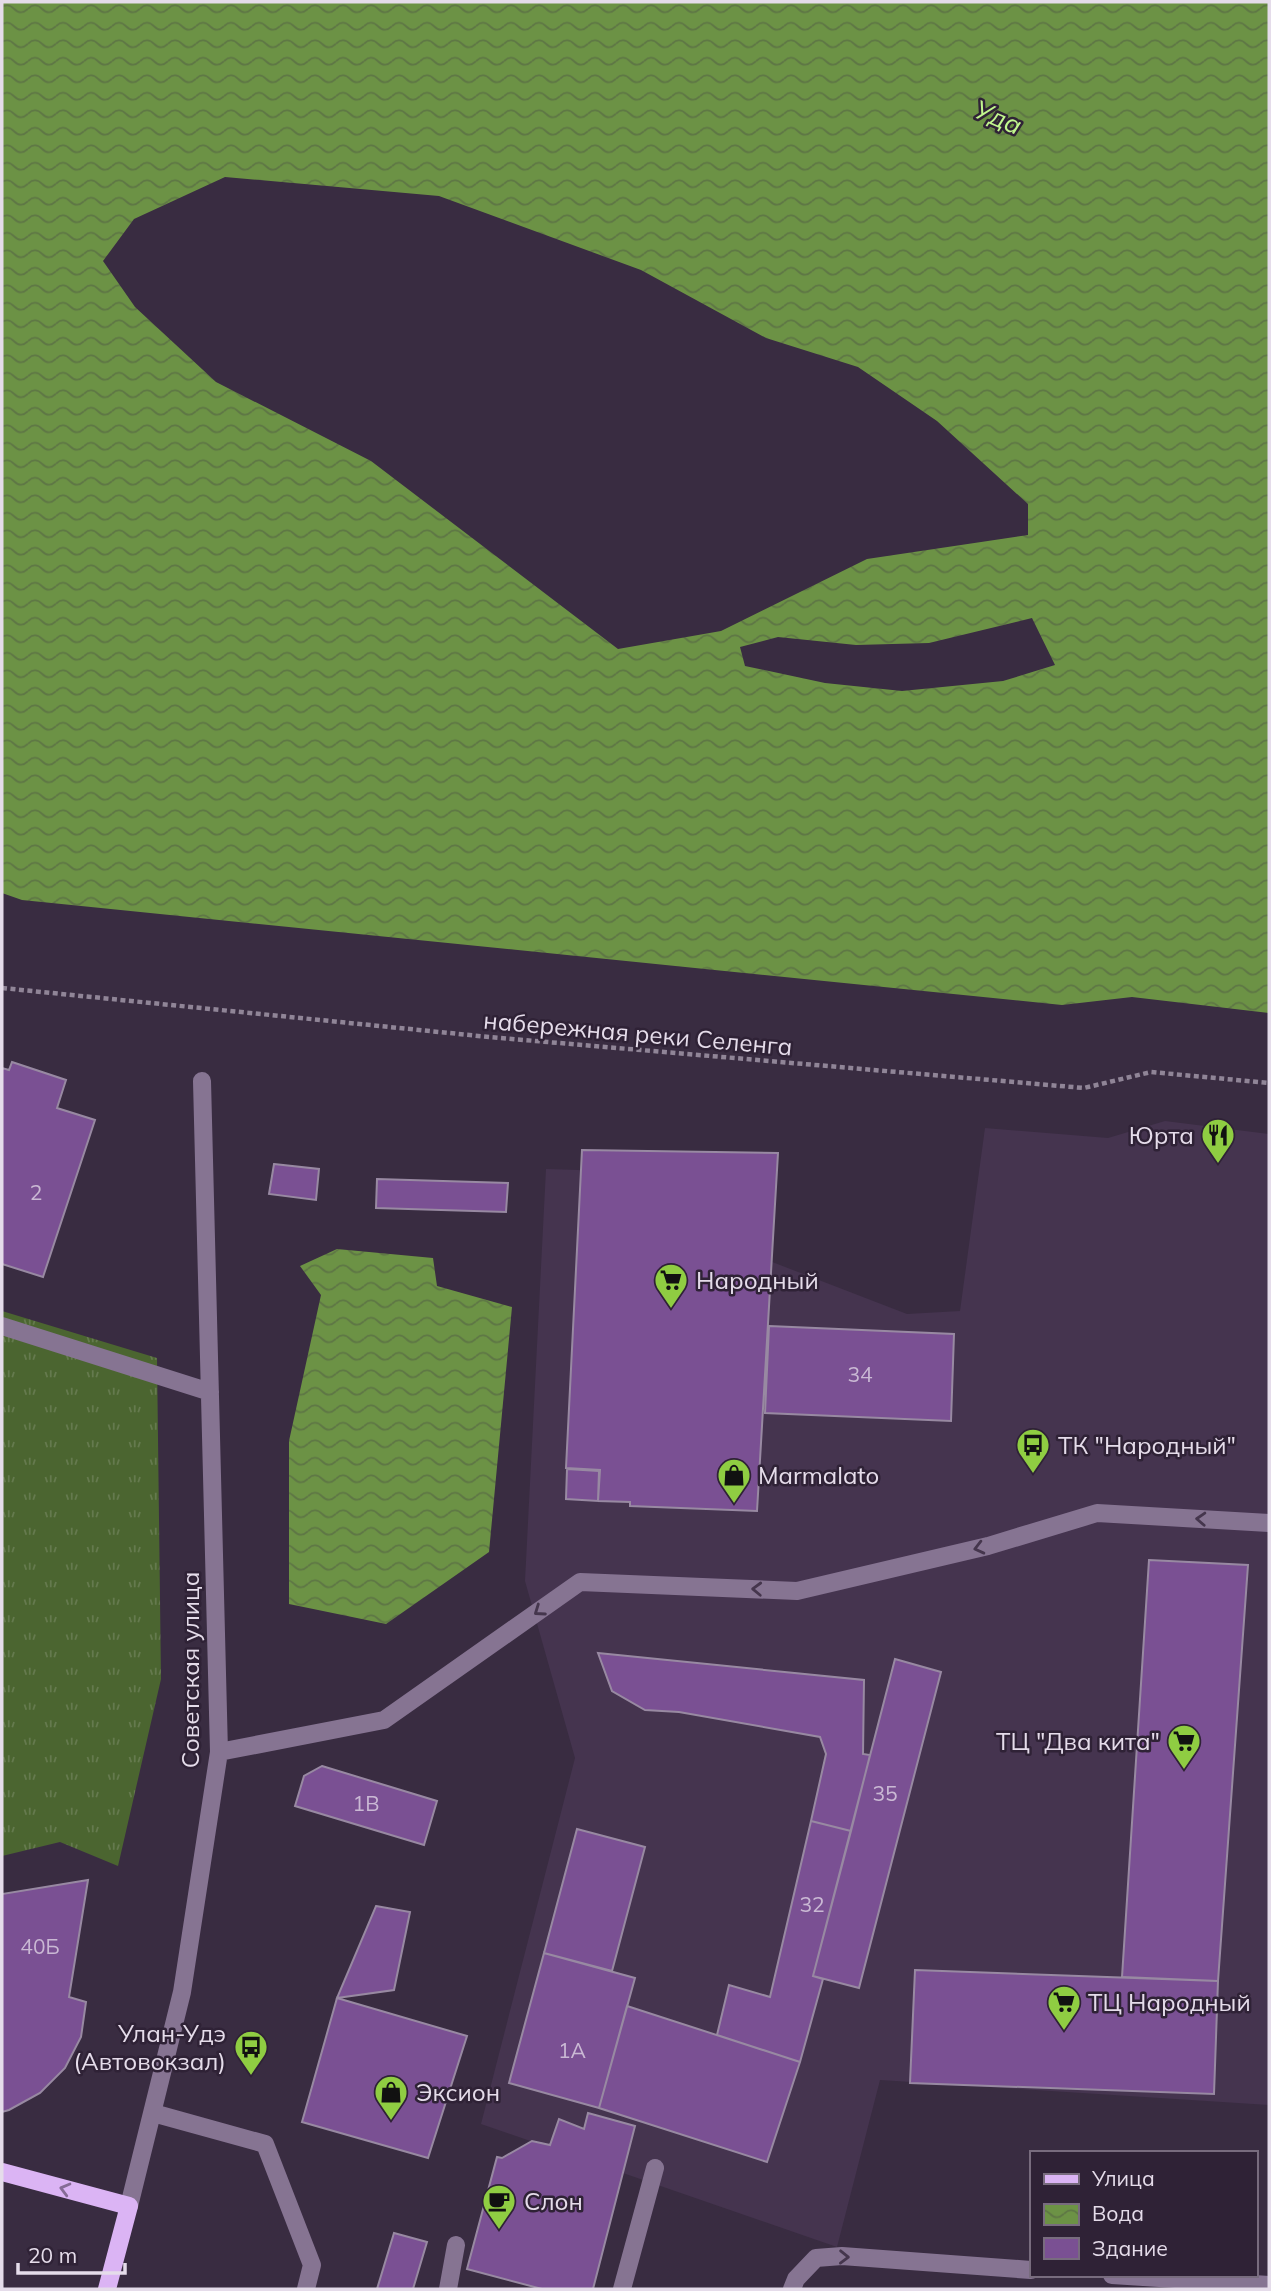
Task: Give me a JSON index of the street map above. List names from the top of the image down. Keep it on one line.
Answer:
{"streets":{"main road":["Советская улица"],"path":["набережная реки Селенга"]},"water":["Уда"],"places":{"restaurant":["Юрта"],"supermarket":["Народный","ТЦ \"Два кита\"","ТЦ Народный"],"bus stop":["ТК \"Народный\"","Улан-Удэ (Автовокзал)"],"shop":["Marmalato","Эксион"],"cafe":["Слон"]},"house_numbers":["2","34","35","1В","32","40Б","1А"],"legend":["Улица","Вода","Здание"],"scale_bar":"20 m"}
